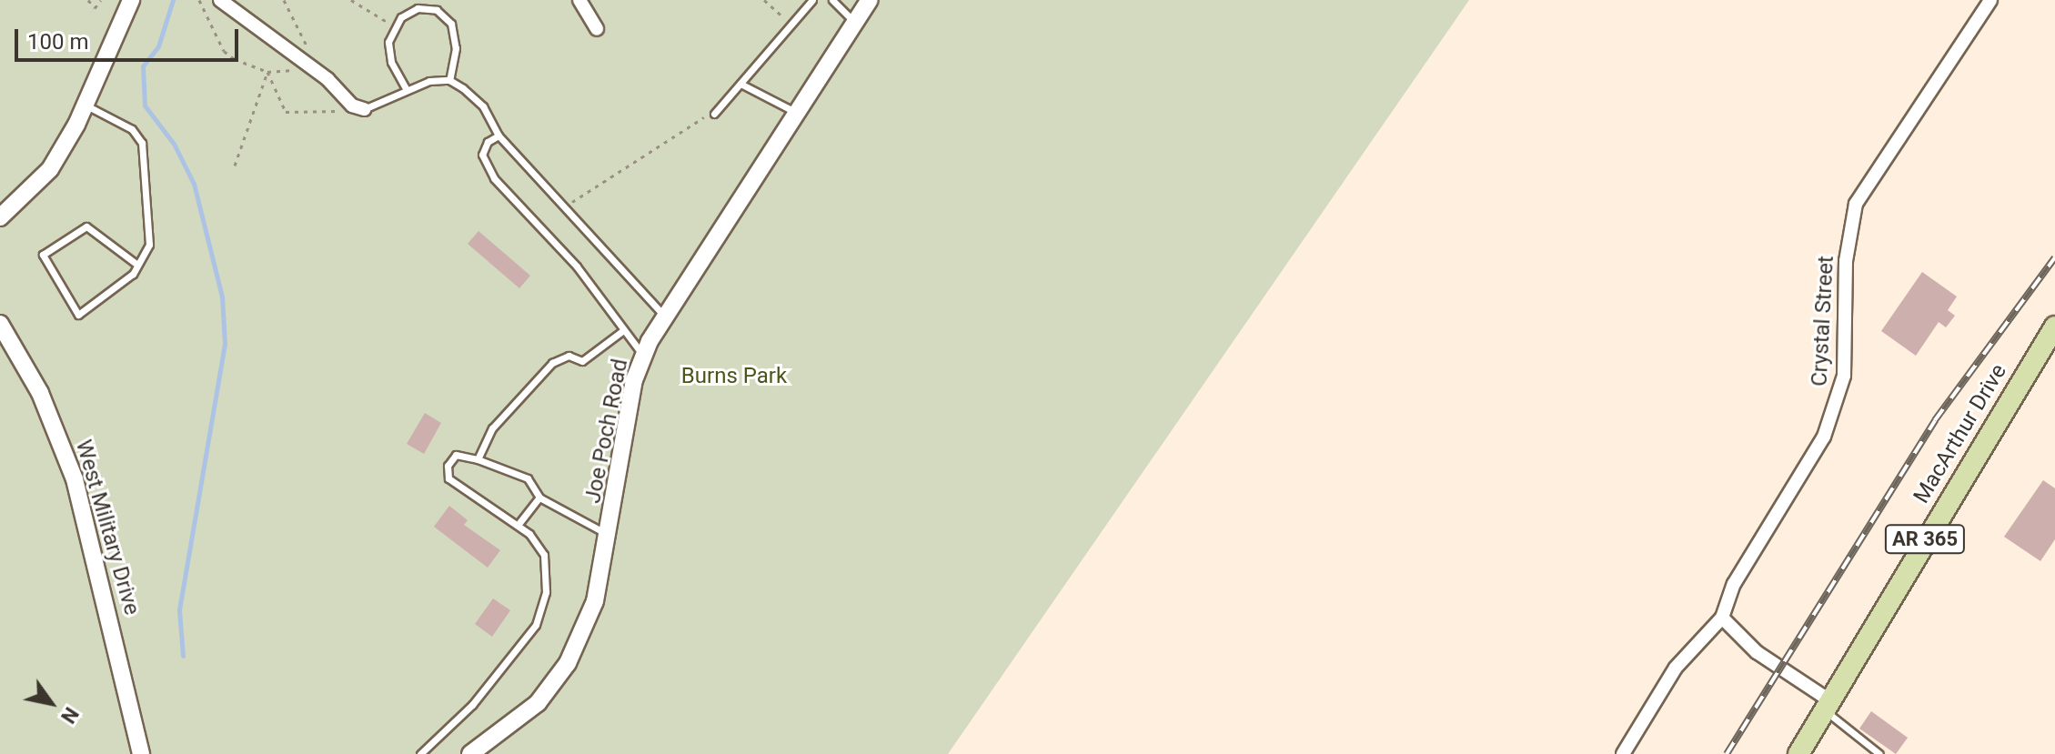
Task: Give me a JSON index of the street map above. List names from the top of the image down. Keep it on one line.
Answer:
{"streets":{"main road":["MacArthur Drive","AR 365"],"street":["Crystal Street","Joe Poch Road","West Military Drive"]},"parks":["Burns Park"],"scale_bar":"100 m","north":"bottom right"}
